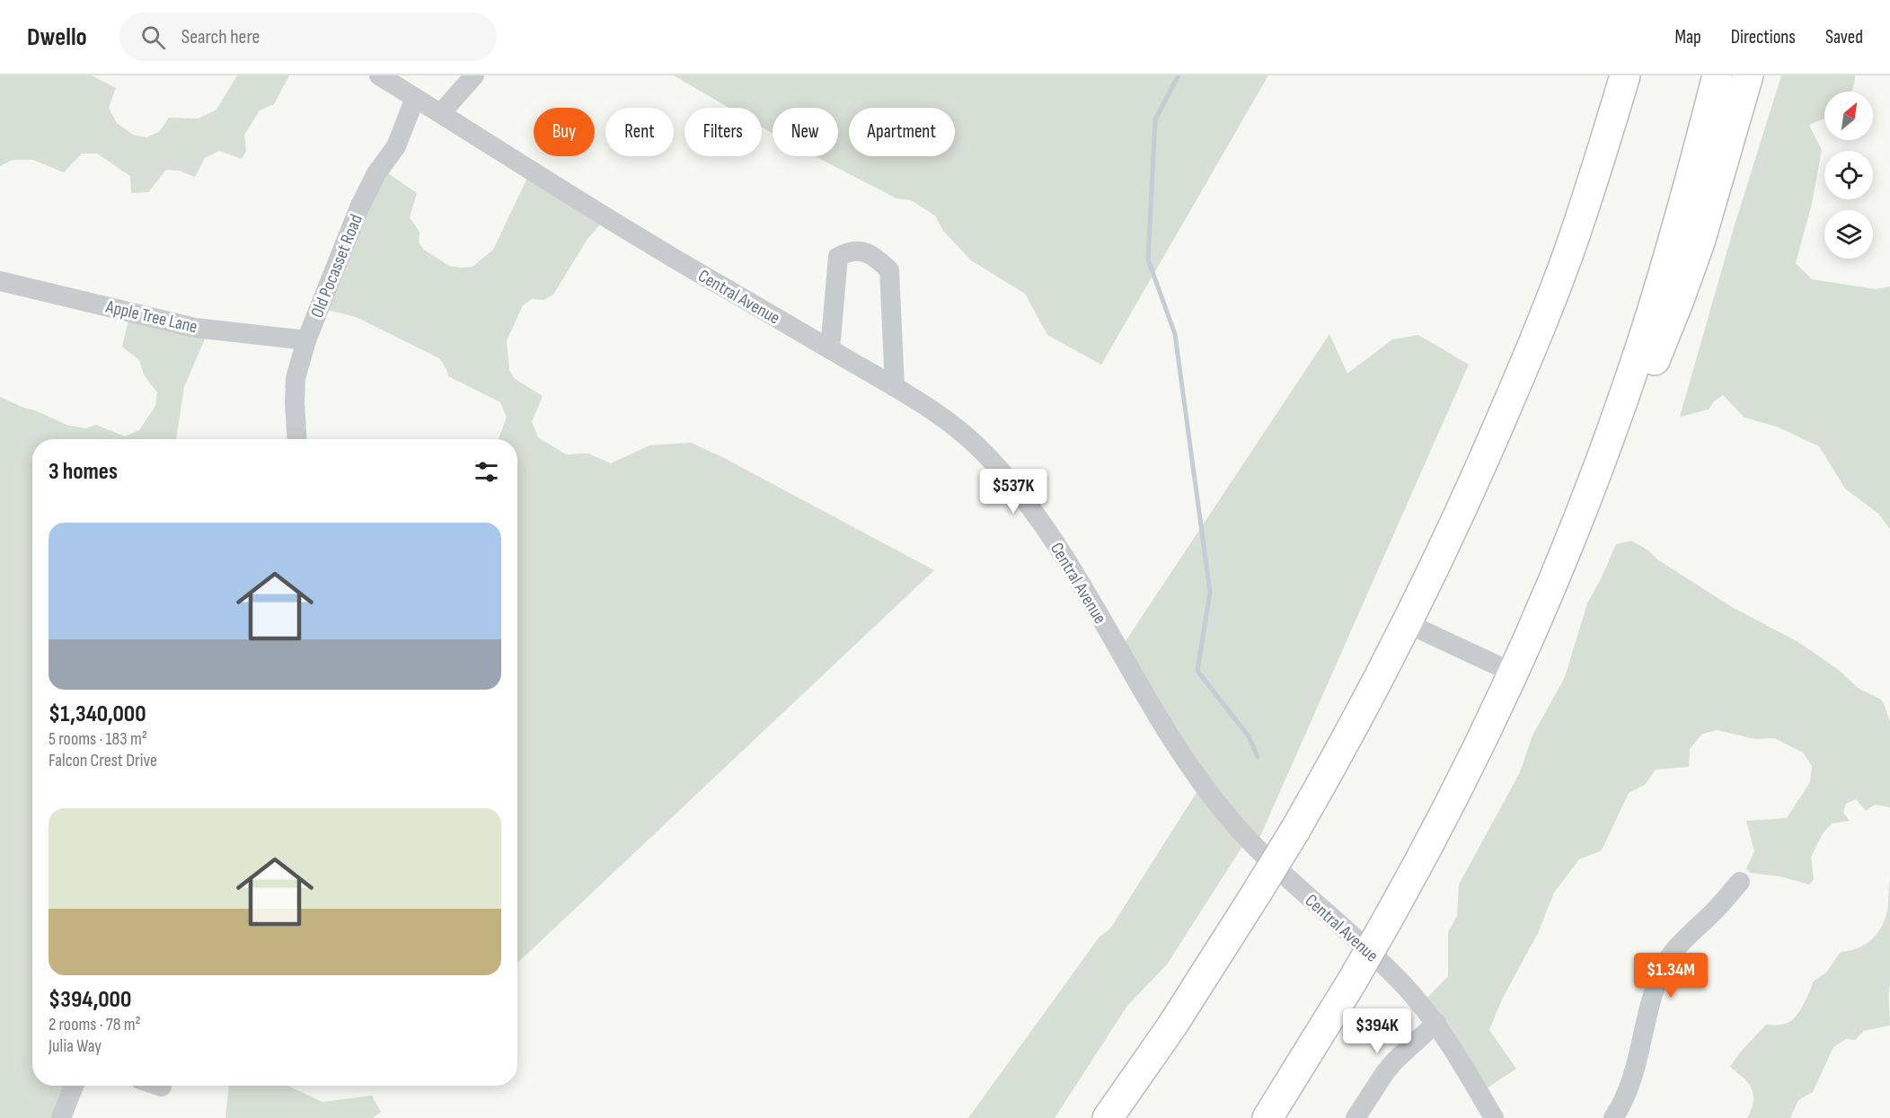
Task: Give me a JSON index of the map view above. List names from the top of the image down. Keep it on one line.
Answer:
{"streets":{"street":["Old Pocasset Road","Central Avenue","Apple Tree Lane"]},"crossings":[["Old Pocasset Road","Central Avenue"],["Old Pocasset Road","Apple Tree Lane"]],"north":"top right","page":{"header":"Dwello","search":"Search here","nav":["Map","Directions","Saved"],"chip":["Buy","Rent","Filters","New","Apartment"],"heading":"3 homes","price":["$537K","$1.34M","$394K"],"list":[{"name":"$1,340,000","note":"5 rooms · 183 m² · Falcon Crest Drive"},{"name":"$394,000","note":"2 rooms · 78 m² · Julia Way"}]}}
